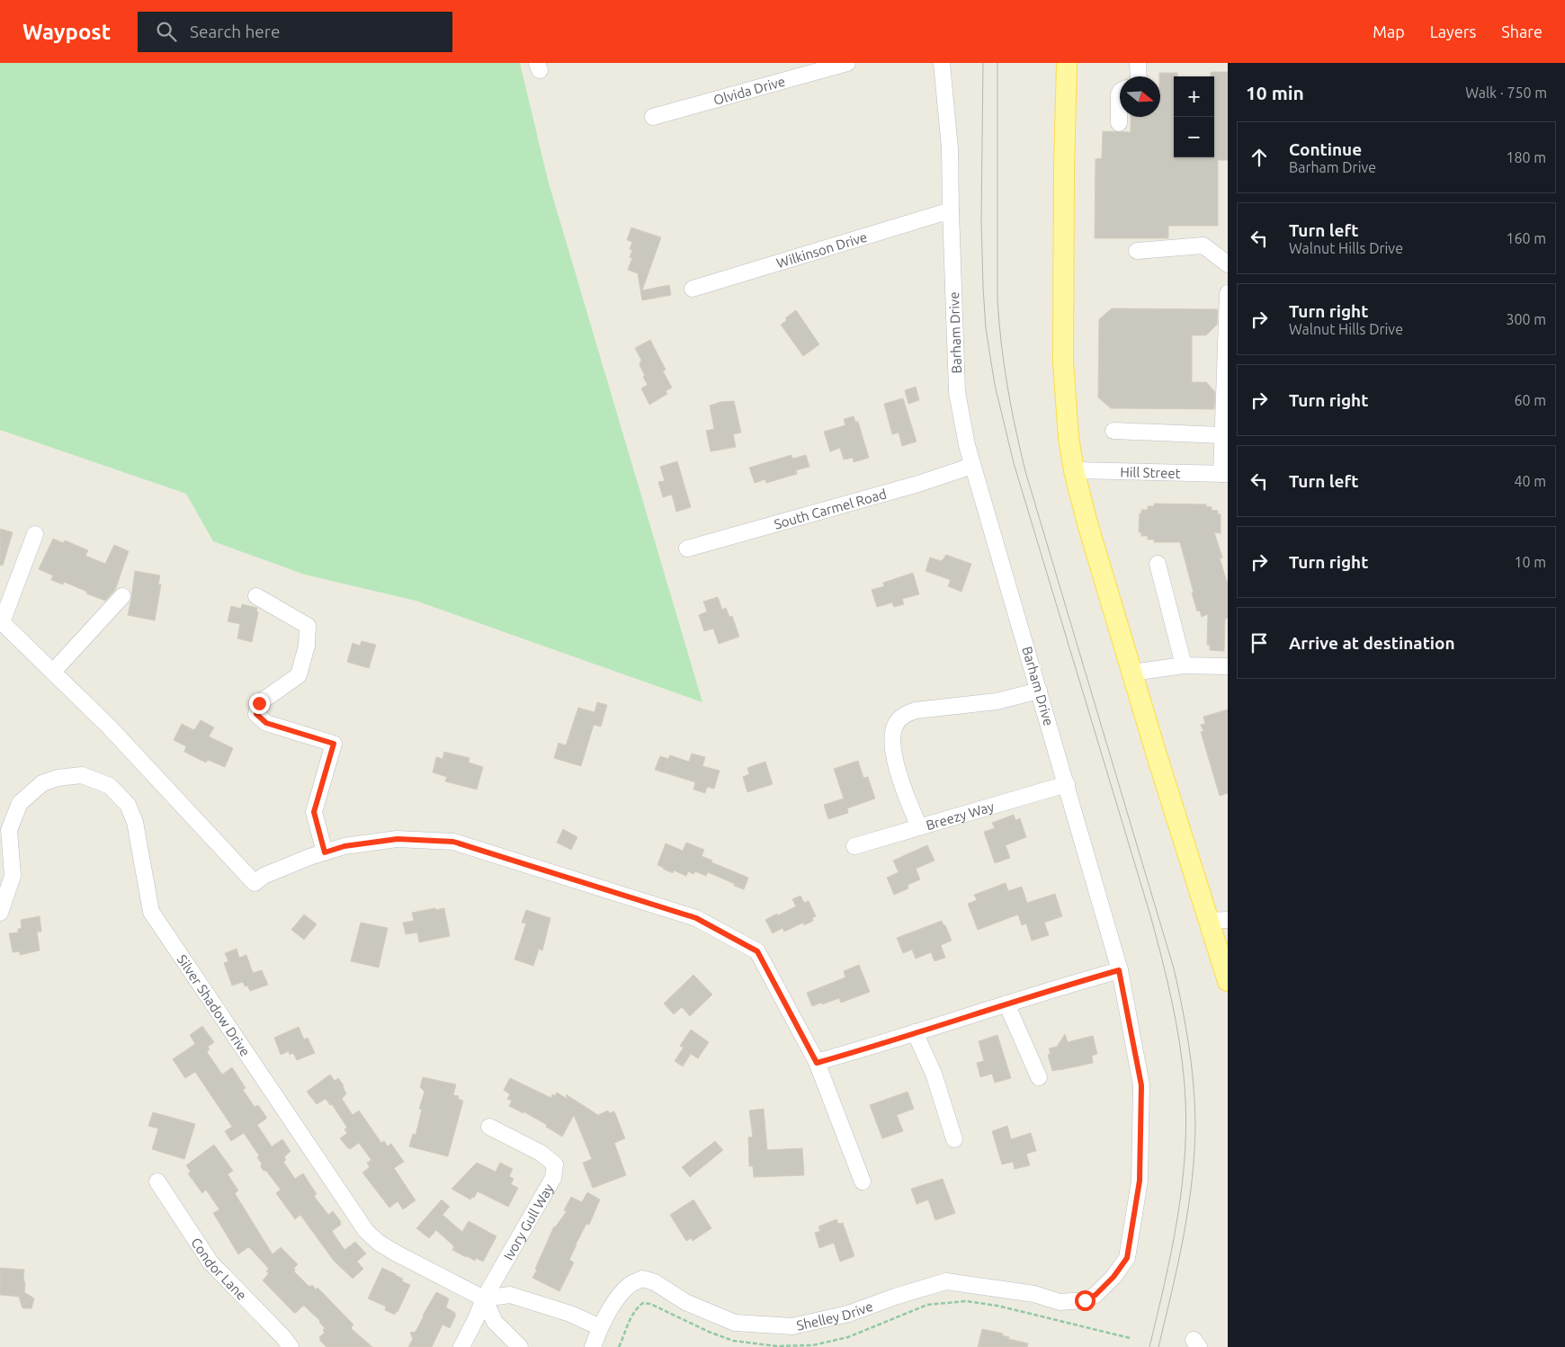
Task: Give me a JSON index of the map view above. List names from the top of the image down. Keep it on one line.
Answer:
{"streets":{"street":["Olvida Drive","Wilkinson Drive","Barham Drive","Hill Street","South Carmel Road","Breezy Way","Silver Shadow Drive","Ivory Gull Way","Condor Lane","Shelley Drive"]},"crossings":[["Wilkinson Drive","Barham Drive"],["Barham Drive","South Carmel Road"],["Barham Drive","Breezy Way"],["Barham Drive","Shelley Drive"],["Silver Shadow Drive","Ivory Gull Way"]],"north":"right","page":{"header":"Waypost","search":"Search here","nav":["Map","Layers","Share"],"heading":["10 min","Walk · 750 m"],"map_buttons":["+","−"],"list":[["Continue","Barham Drive","180 m"],["Turn left","Walnut Hills Drive","160 m"],["Turn right","Walnut Hills Drive","300 m"],["Turn right","60 m"],["Turn left","40 m"],["Turn right","10 m"],"Arrive at destination"]}}
